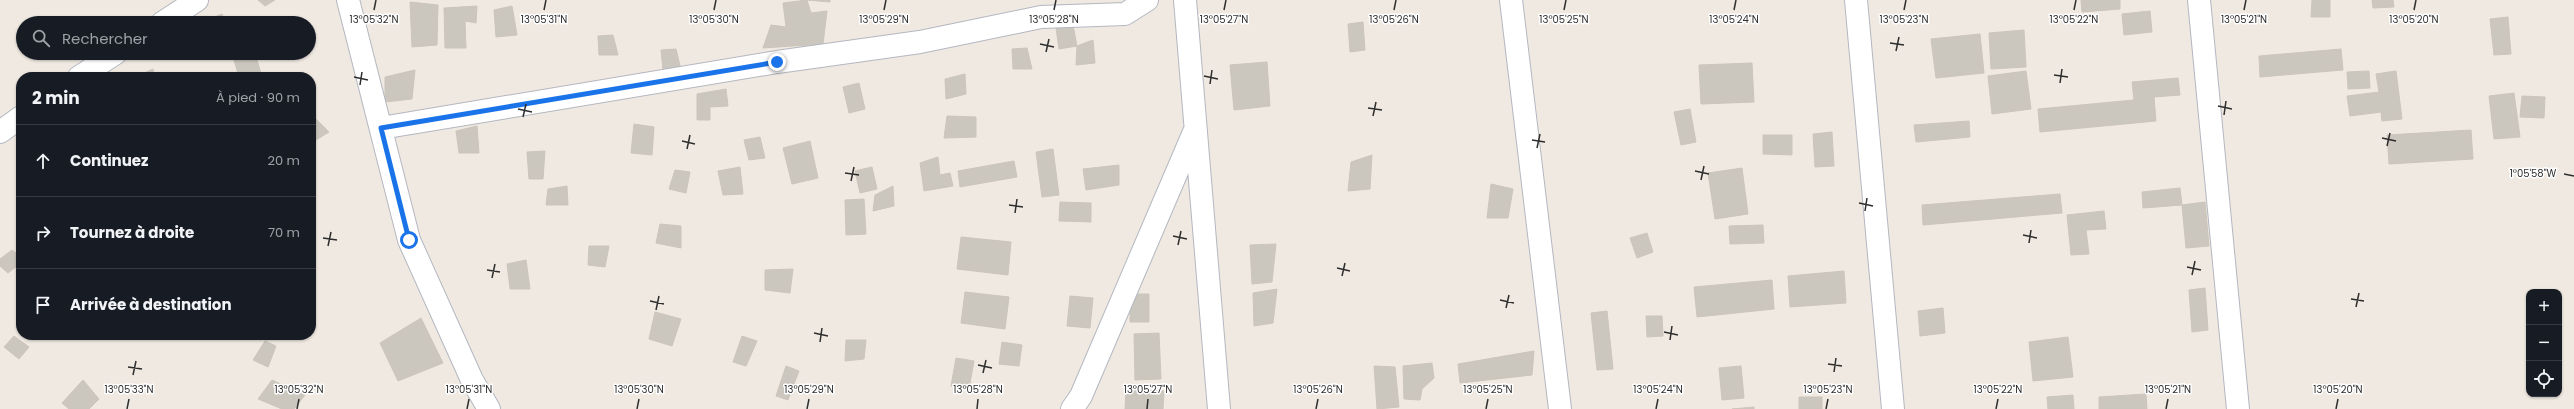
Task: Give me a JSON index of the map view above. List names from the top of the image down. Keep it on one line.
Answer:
{"page":{"search":"Rechercher","heading":["2 min","À pied · 90 m"],"list":[["Continuez","20 m"],["Tournez à droite","70 m"],"Arrivée à destination"],"map_buttons":["+","−"]},"coordinates":["13°05'32\"N","13°05'31\"N","13°05'30\"N","13°05'29\"N","13°05'28\"N","13°05'27\"N","13°05'26\"N","13°05'25\"N","13°05'24\"N","13°05'23\"N","13°05'22\"N","13°05'21\"N","13°05'20\"N","1°05'58\"W","13°05'33\"N"]}
